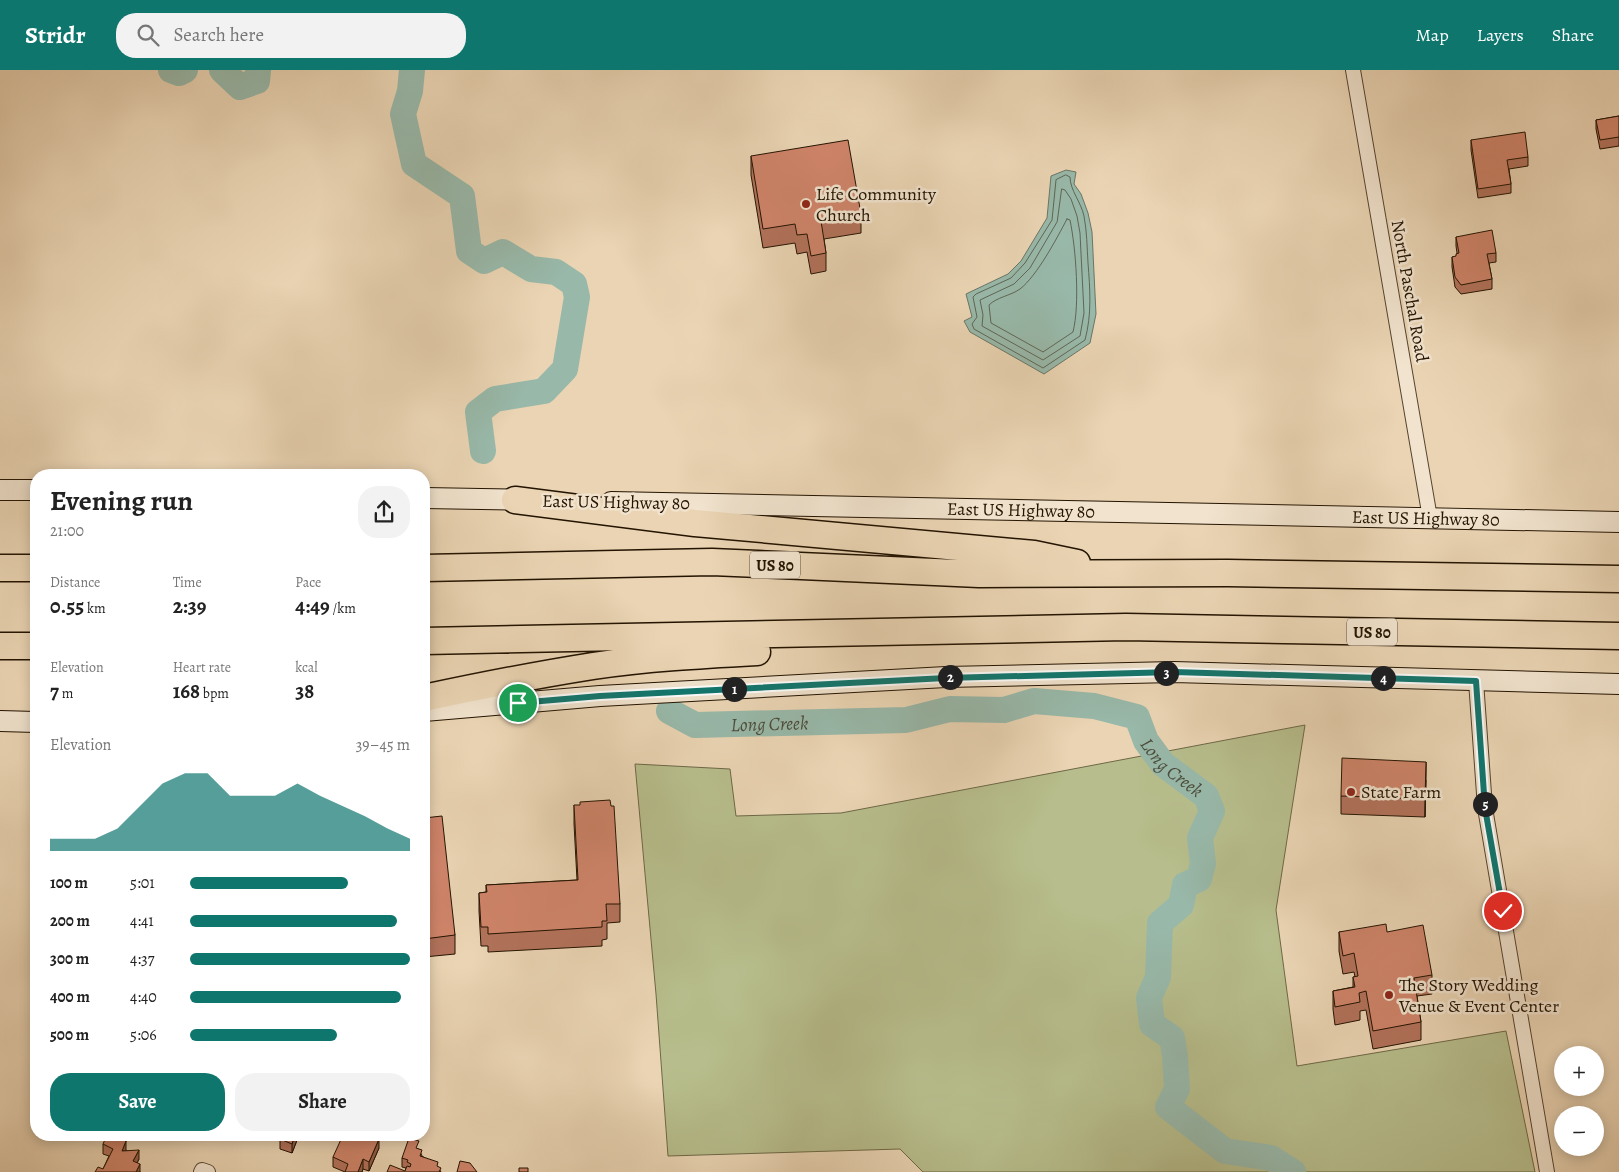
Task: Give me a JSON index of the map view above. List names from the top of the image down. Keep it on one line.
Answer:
{"streets":{"highway":["US 80"],"main road":["East US Highway 80"],"street":["North Paschal Road"]},"crossings":[["North Paschal Road","East US Highway 80"]],"water":["Long Creek"],"places":["Life Community Church","State Farm","The Story Wedding Venue & Event Center"],"page":{"header":"Stridr","search":"Search here","nav":["Map","Layers","Share"],"heading":["Evening run","21:00"],"stats":[["Distance","0.55 km"],["Time","2:39"],["Pace","4:49 /km"],["Elevation","7 m"],["Heart rate","168 bpm"],["kcal","38"]],"pins":["3","2","4","1","5"],"chart":["Elevation","39–45 m"],"list":[{"name":"100 m","note":"5:01"},{"name":"200 m","note":"4:41"},{"name":"300 m","note":"4:37"},{"name":"400 m","note":"4:40"},{"name":"500 m","note":"5:06"}],"map_buttons":["+","−"],"buttons":["Save","Share"]}}
